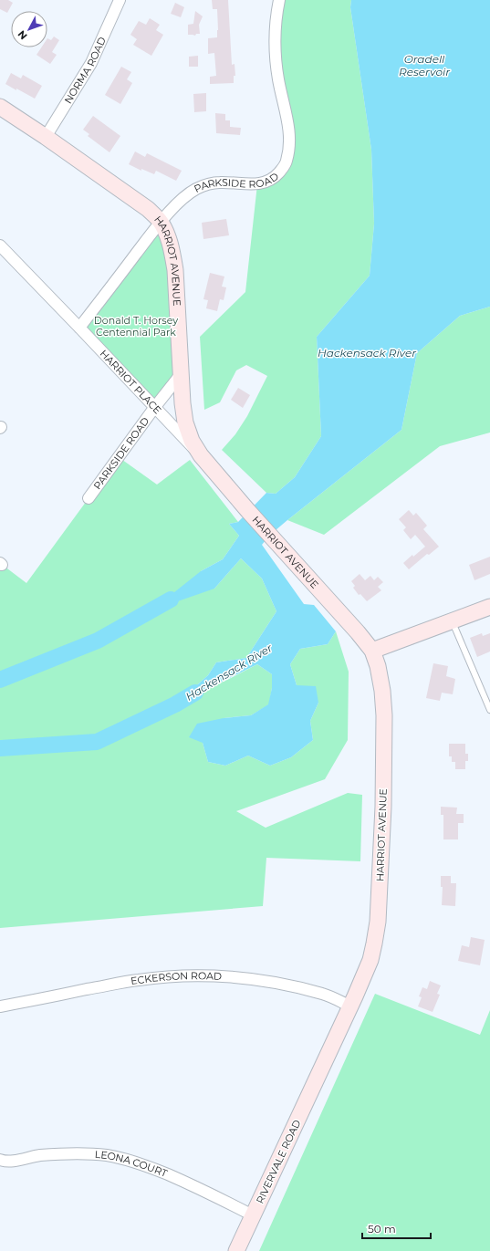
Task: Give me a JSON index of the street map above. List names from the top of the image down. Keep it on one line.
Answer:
{"streets":{"street":["NORMA ROAD","PARKSIDE ROAD","HARRIOT AVENUE","HARRIOT PLACE","ECKERSON ROAD","RIVERVALE ROAD","LEONA COURT"]},"crossings":[["NORMA ROAD","HARRIOT AVENUE"],["PARKSIDE ROAD","HARRIOT AVENUE"],["PARKSIDE ROAD","HARRIOT PLACE"],["HARRIOT AVENUE","HARRIOT PLACE"],["HARRIOT AVENUE","ECKERSON ROAD"],["HARRIOT AVENUE","RIVERVALE ROAD"],["RIVERVALE ROAD","LEONA COURT"]],"water":["Oradell Reservoir","Hackensack River"],"parks":["Donald T. Horsey Centennial Park"],"scale_bar":"50 m","north":"bottom left"}
